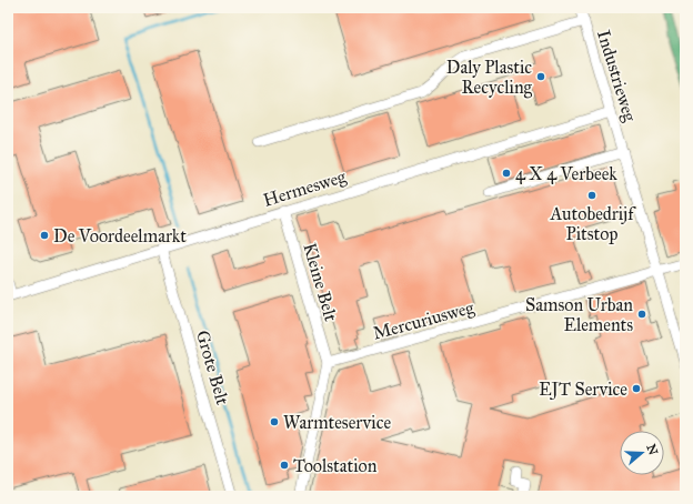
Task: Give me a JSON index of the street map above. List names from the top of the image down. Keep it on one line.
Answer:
{"streets":{"street":["Industrieweg","Hermesweg","Kleine Belt","Mercuriusweg","Grote Belt"]},"crossings":[["Industrieweg","Hermesweg"],["Industrieweg","Mercuriusweg"],["Hermesweg","Kleine Belt"],["Hermesweg","Grote Belt"],["Kleine Belt","Mercuriusweg"]],"places":["Daly Plastic Recycling","4 X 4 Verbeek","Autobedrijf Pitstop","De Voordeelmarkt","Samson Urban Elements","EJT Service","Warmteservice","Toolstation"],"north":"right"}
